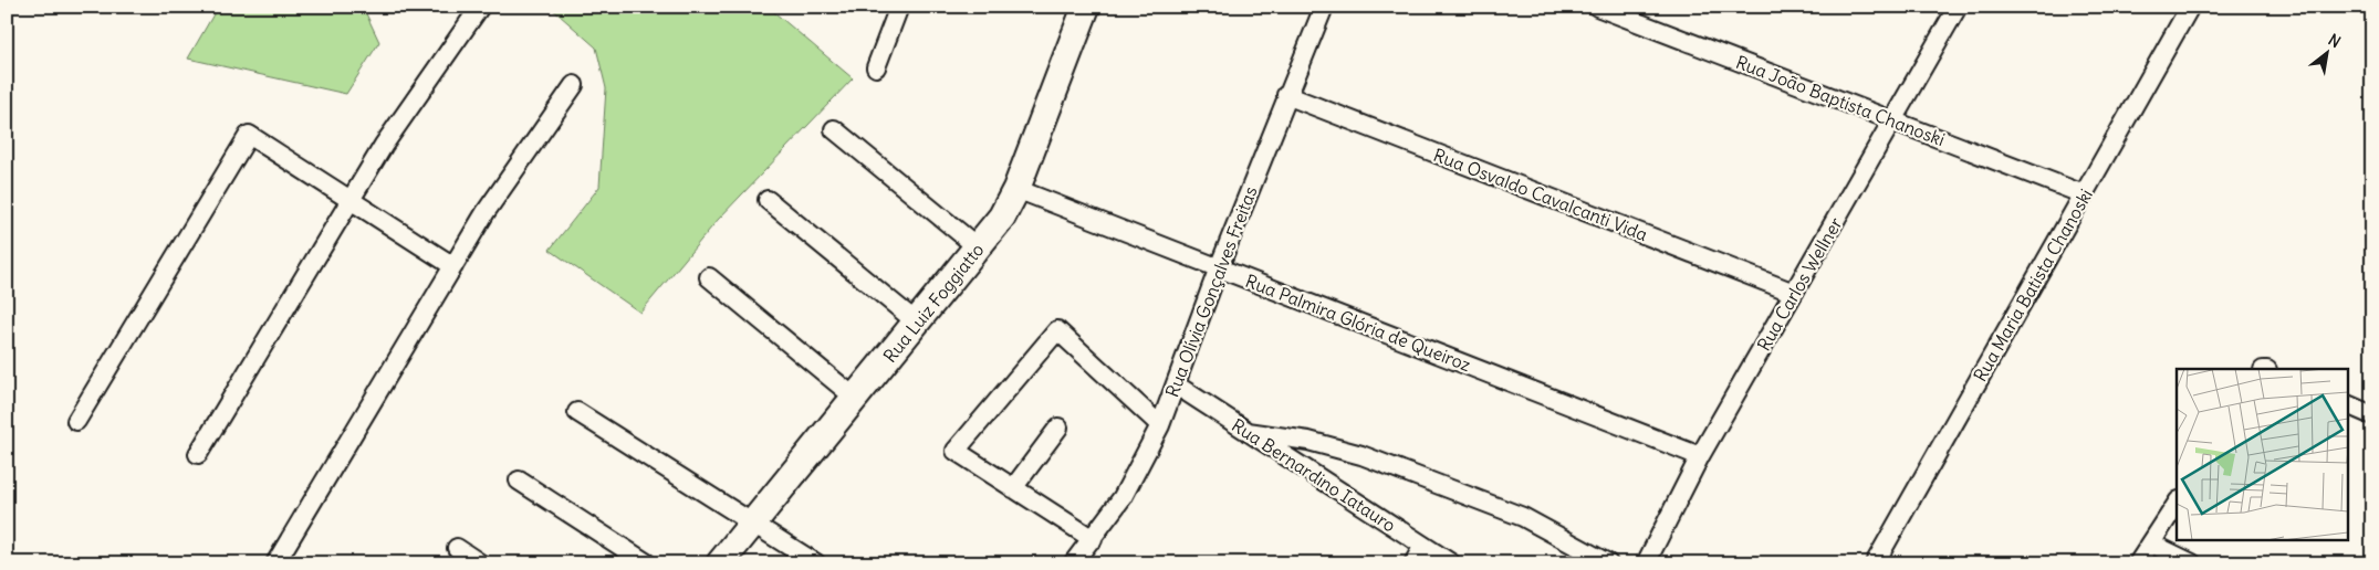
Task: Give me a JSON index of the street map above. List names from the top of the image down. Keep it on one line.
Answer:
{"streets":{"street":["Rua João Baptista Chanoski","Rua Osvaldo Cavalcanti Vida","Rua Carlos Wellner","Rua Maria Batista Chanoski","Rua Olívia Gonçalves Freitas","Rua Luiz Foggiatto","Rua Palmira Glória de Queiroz","Rua Bernardino Iatauro"]},"crossings":[["Rua João Baptista Chanoski","Rua Carlos Wellner"],["Rua João Baptista Chanoski","Rua Maria Batista Chanoski"],["Rua Osvaldo Cavalcanti Vida","Rua Carlos Wellner"],["Rua Osvaldo Cavalcanti Vida","Rua Olívia Gonçalves Freitas"],["Rua Carlos Wellner","Rua Palmira Glória de Queiroz"],["Rua Olívia Gonçalves Freitas","Rua Palmira Glória de Queiroz"],["Rua Olívia Gonçalves Freitas","Rua Bernardino Iatauro"],["Rua Luiz Foggiatto","Rua Palmira Glória de Queiroz"]],"north":"top right"}
